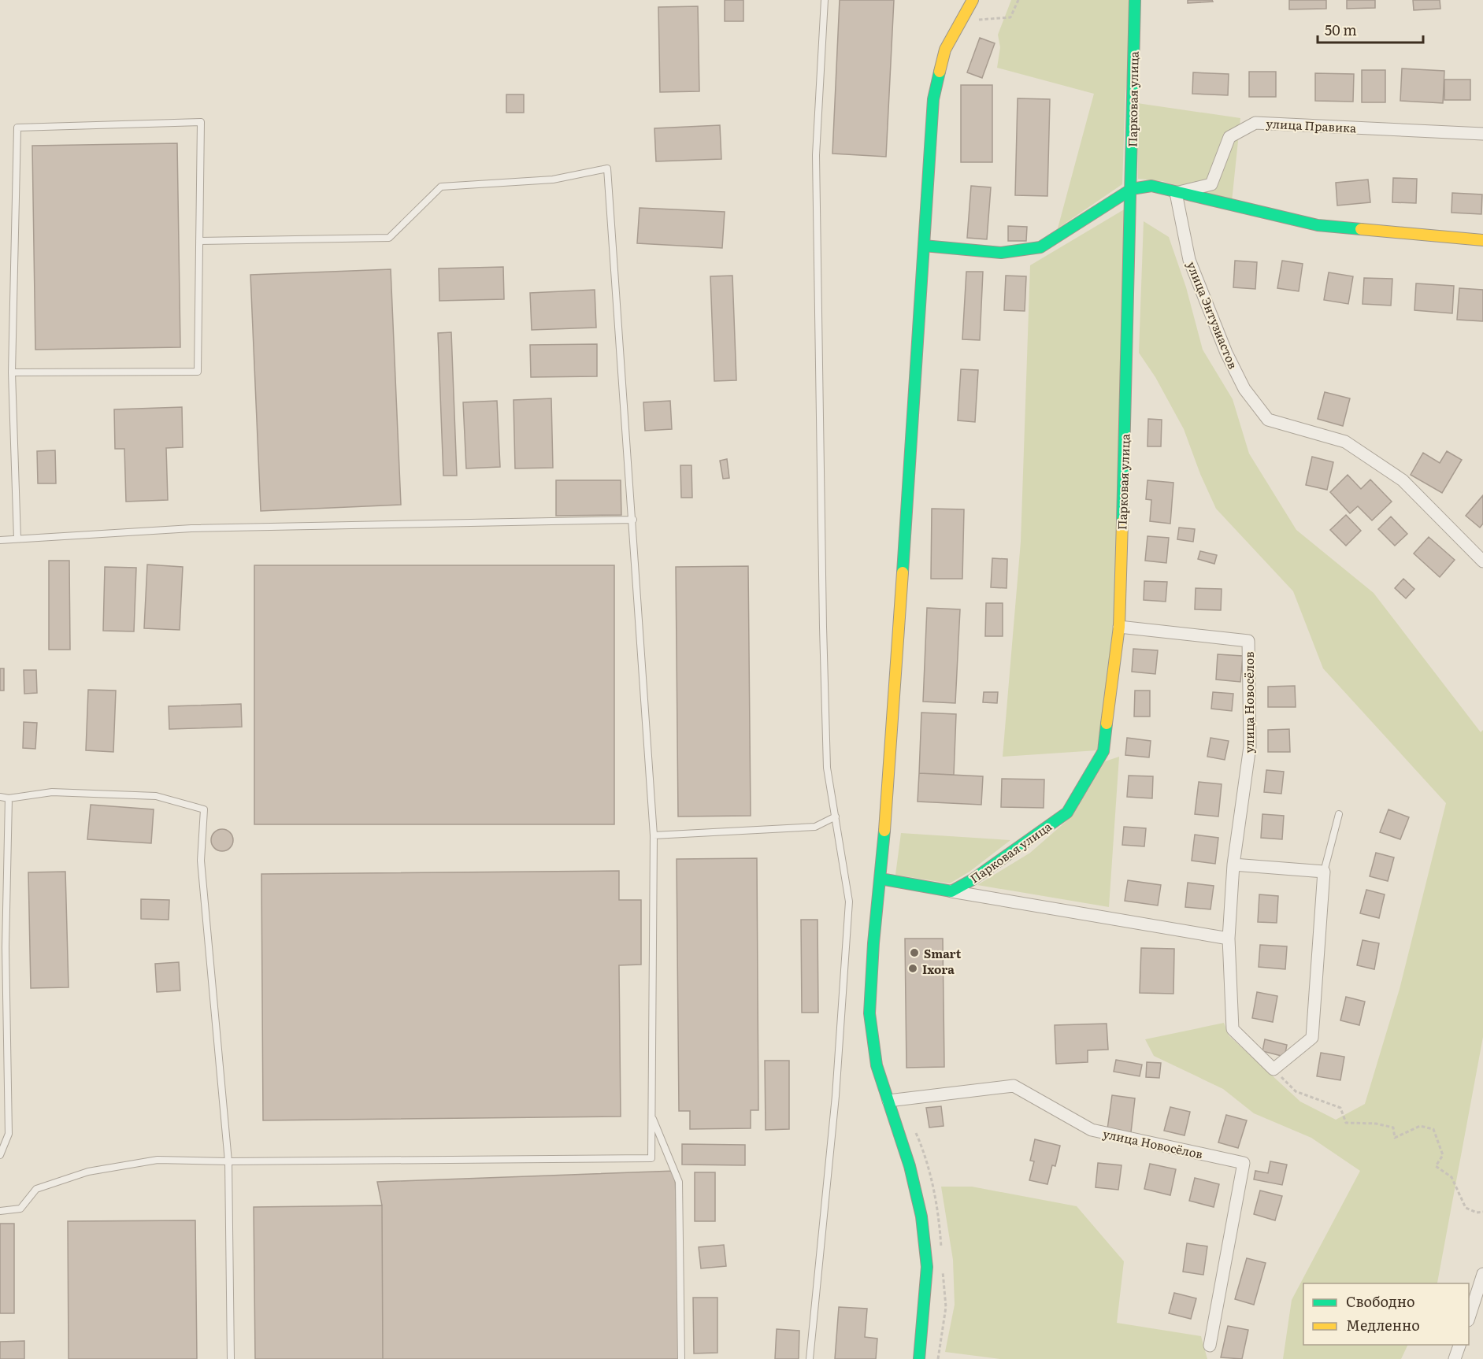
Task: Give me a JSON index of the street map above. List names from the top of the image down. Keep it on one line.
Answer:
{"streets":{"street":["Парковая улица","улица Правика","улица Энтузиастов","улица Новосёлов"]},"crossings":[["Парковая улица","улица Правика"],["Парковая улица","улица Новосёлов"],["улица Правика","улица Энтузиастов"]],"places":["Smart","Ixora"],"legend":["Свободно","Медленно"],"scale_bar":"50 m"}
